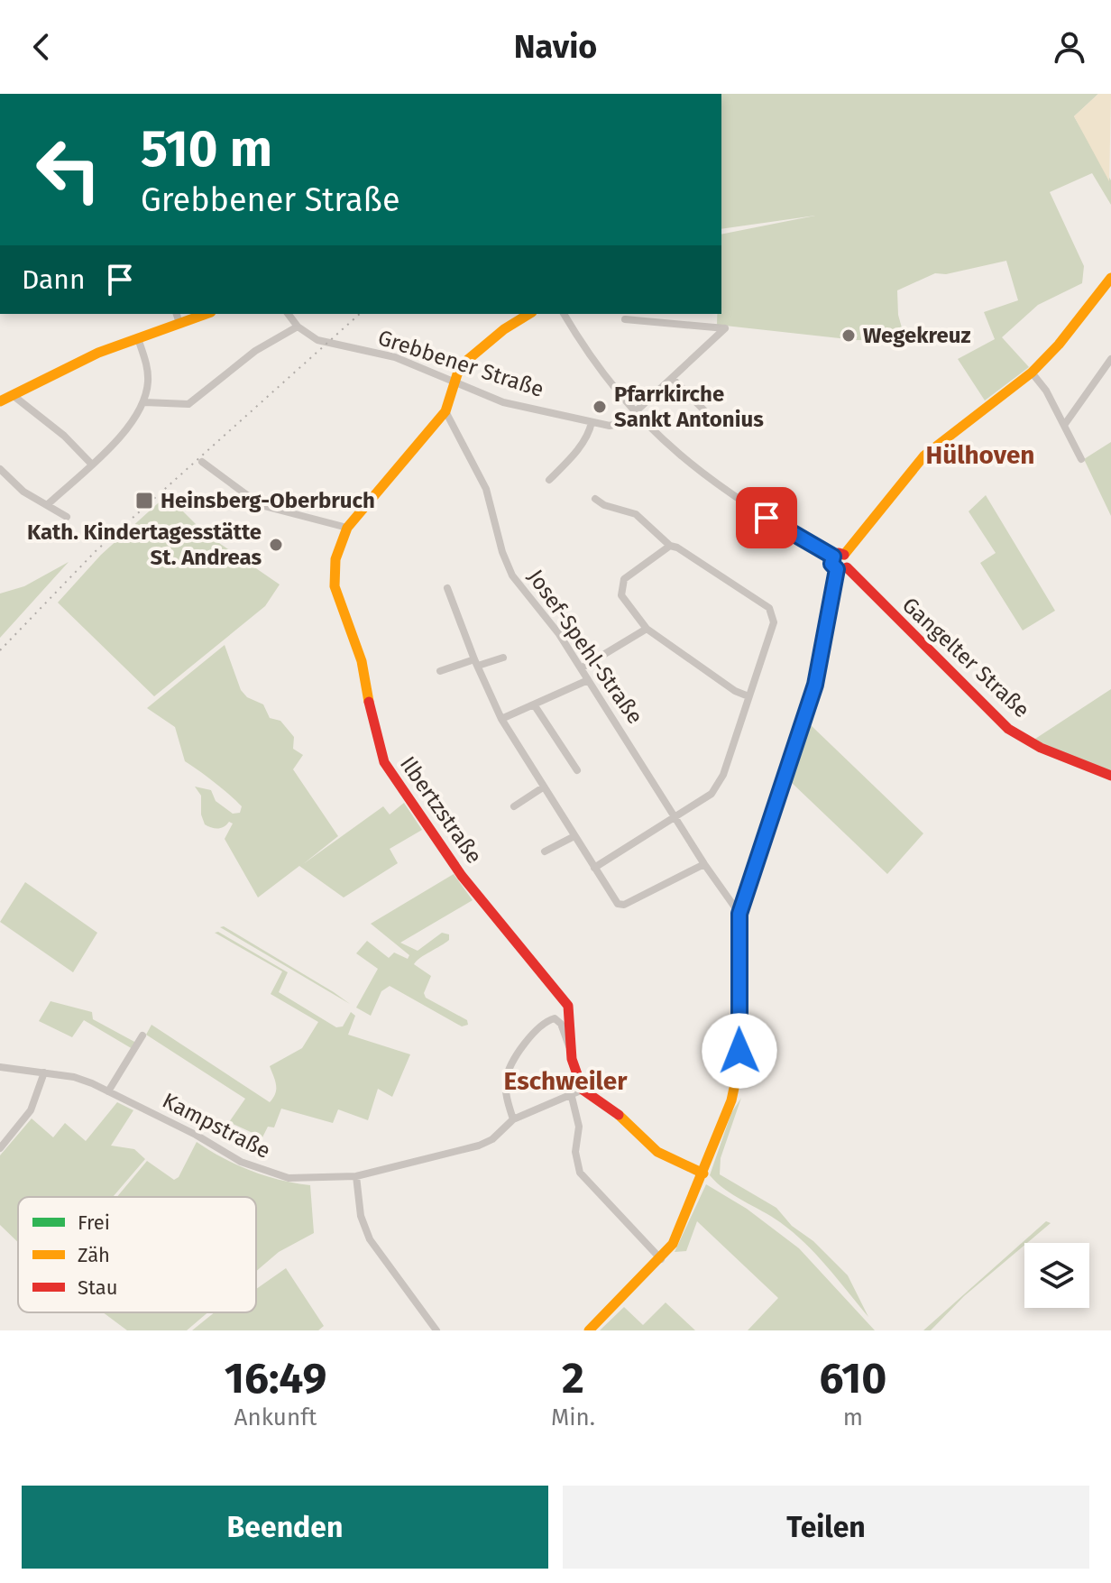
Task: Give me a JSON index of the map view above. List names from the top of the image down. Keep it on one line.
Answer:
{"streets":{"main road":["Gangelter Straße","Ilbertzstraße"],"street":["Grebbener Straße","Josef-Spehl-Straße","Kampstraße"]},"crossings":[["Josef-Spehl-Straße","Ilbertzstraße"]],"districts":["Hülhoven","Eschweiler"],"places":{"other":["Wegekreuz","Pfarrkirche Sankt Antonius","Kath. Kindertagesstätte St. Andreas"],"transit":["Heinsberg-Oberbruch"]},"legend":["Frei","Zäh","Stau"],"page":{"header":"Navio","turn":["510 m","Grebbener Straße"],"then":"Dann","eta":["16:49","Ankunft","2","Min.","610","m"],"buttons":["Beenden","Teilen"]}}
